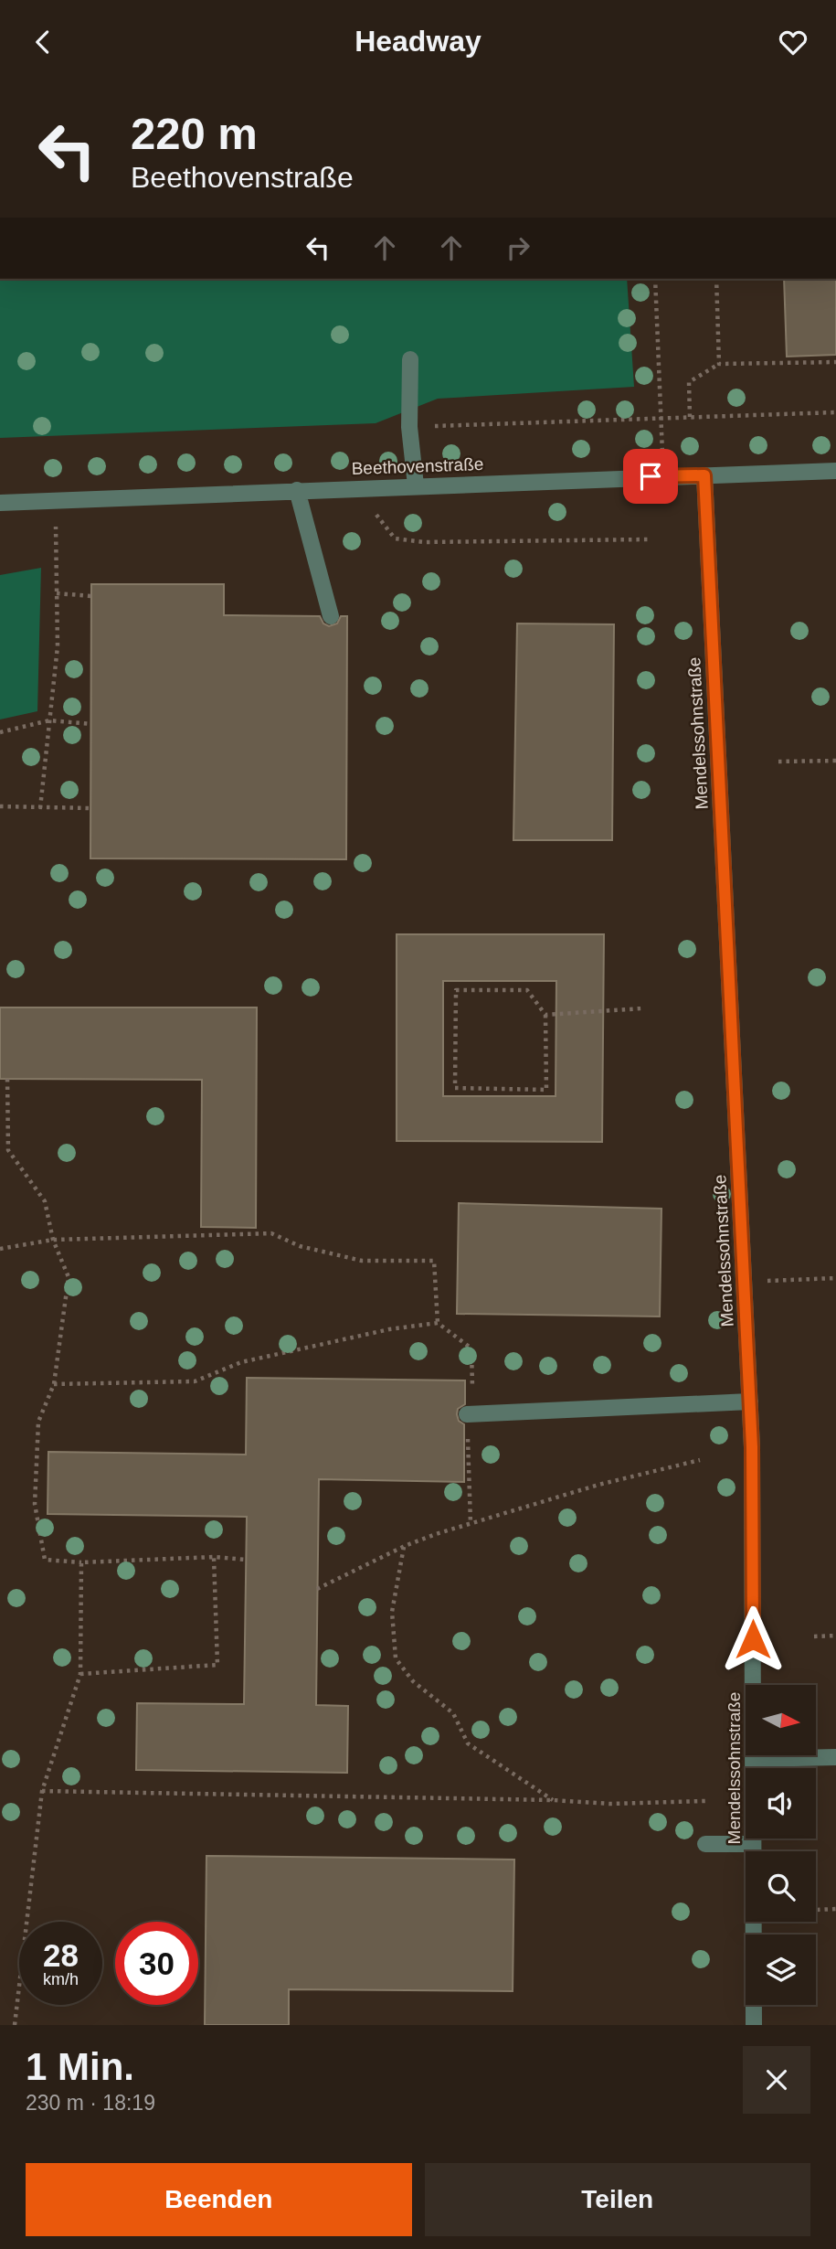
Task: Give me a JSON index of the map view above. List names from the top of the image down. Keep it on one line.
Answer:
{"streets":{"street":["Beethovenstraße","Mendelssohnstraße"]},"crossings":[["Beethovenstraße","Mendelssohnstraße"]],"north":"right","page":{"header":"Headway","turn":["220 m","Beethovenstraße"],"speed":"28 km/h","limit":"30","heading":["1 Min.","230 m · 18:19"],"buttons":["Beenden","Teilen"]}}
